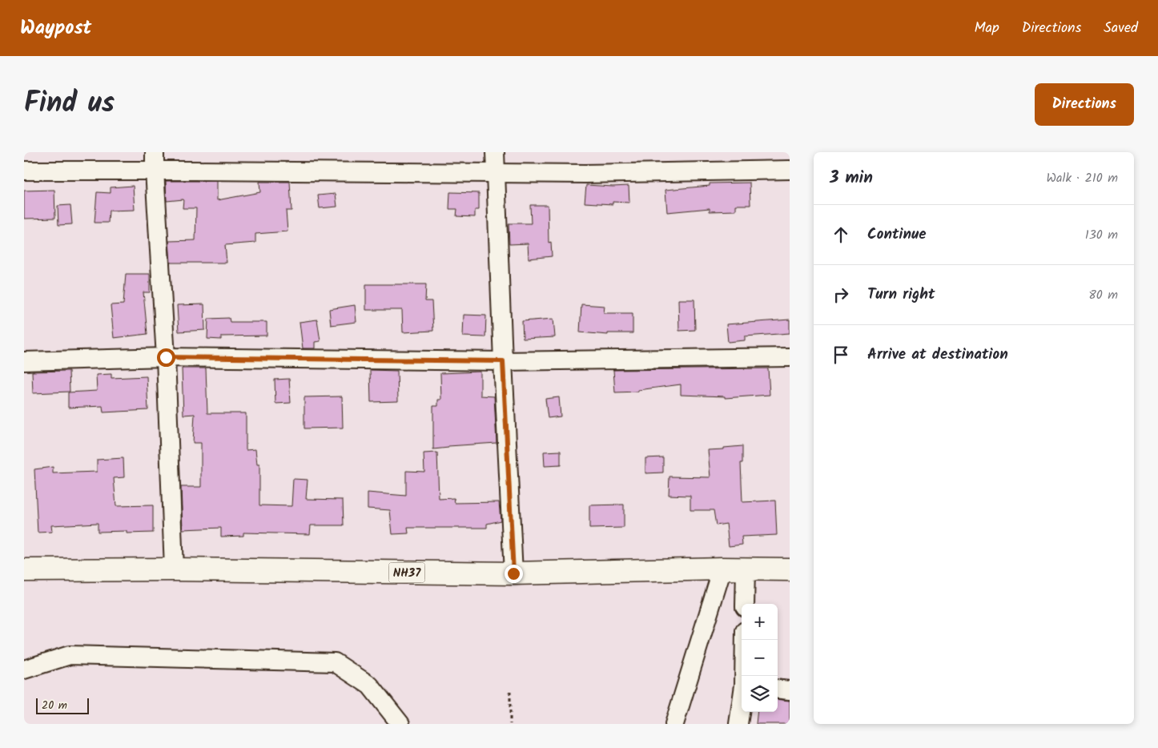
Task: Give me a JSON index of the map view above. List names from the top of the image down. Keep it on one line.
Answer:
{"streets":{"highway":["NH37"]},"scale_bar":"20 m","page":{"header":"Waypost","nav":["Map","Directions","Saved"],"title":"Find us","buttons":"Directions","heading":["3 min","Walk · 210 m"],"list":[["Continue","130 m"],["Turn right","80 m"],"Arrive at destination"],"map_buttons":["+","−"],"scale":"20 m"}}
